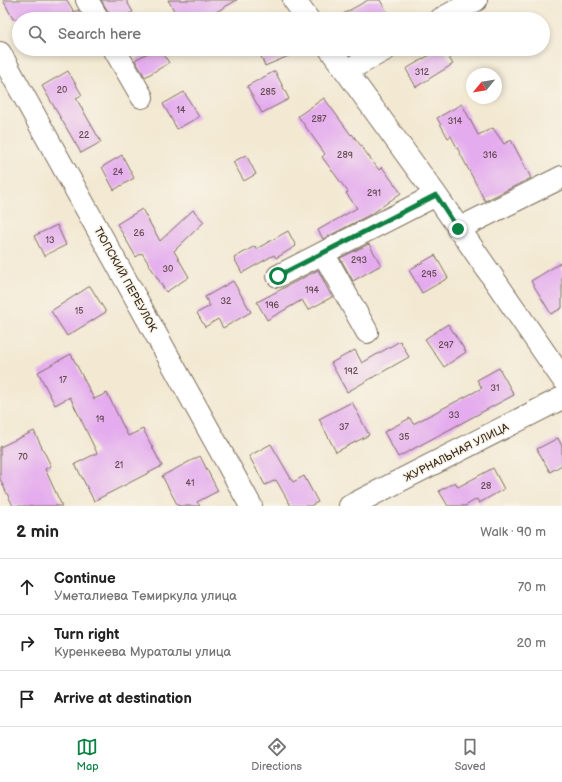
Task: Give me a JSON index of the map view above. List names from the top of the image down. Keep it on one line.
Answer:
{"streets":{"street":["ТЮПСКИЙ ПЕРЕУЛОК","ЖУРНАЛЬНАЯ УЛИЦА"]},"house_numbers":["312","20","285","14","287","314","22","289","316","24","291","26","13","293","30","295","194","32","196","15","297","192","17","31","33","19","37","35","70","21","41","28"],"north":"bottom left","page":{"search":"Search here","heading":["2 min","Walk · 90 m"],"list":[["Continue","Уметалиева Темиркула улица","70 m"],["Turn right","Куренкеева Мураталы улица","20 m"],"Arrive at destination"],"nav":["Map","Directions","Saved"]}}
